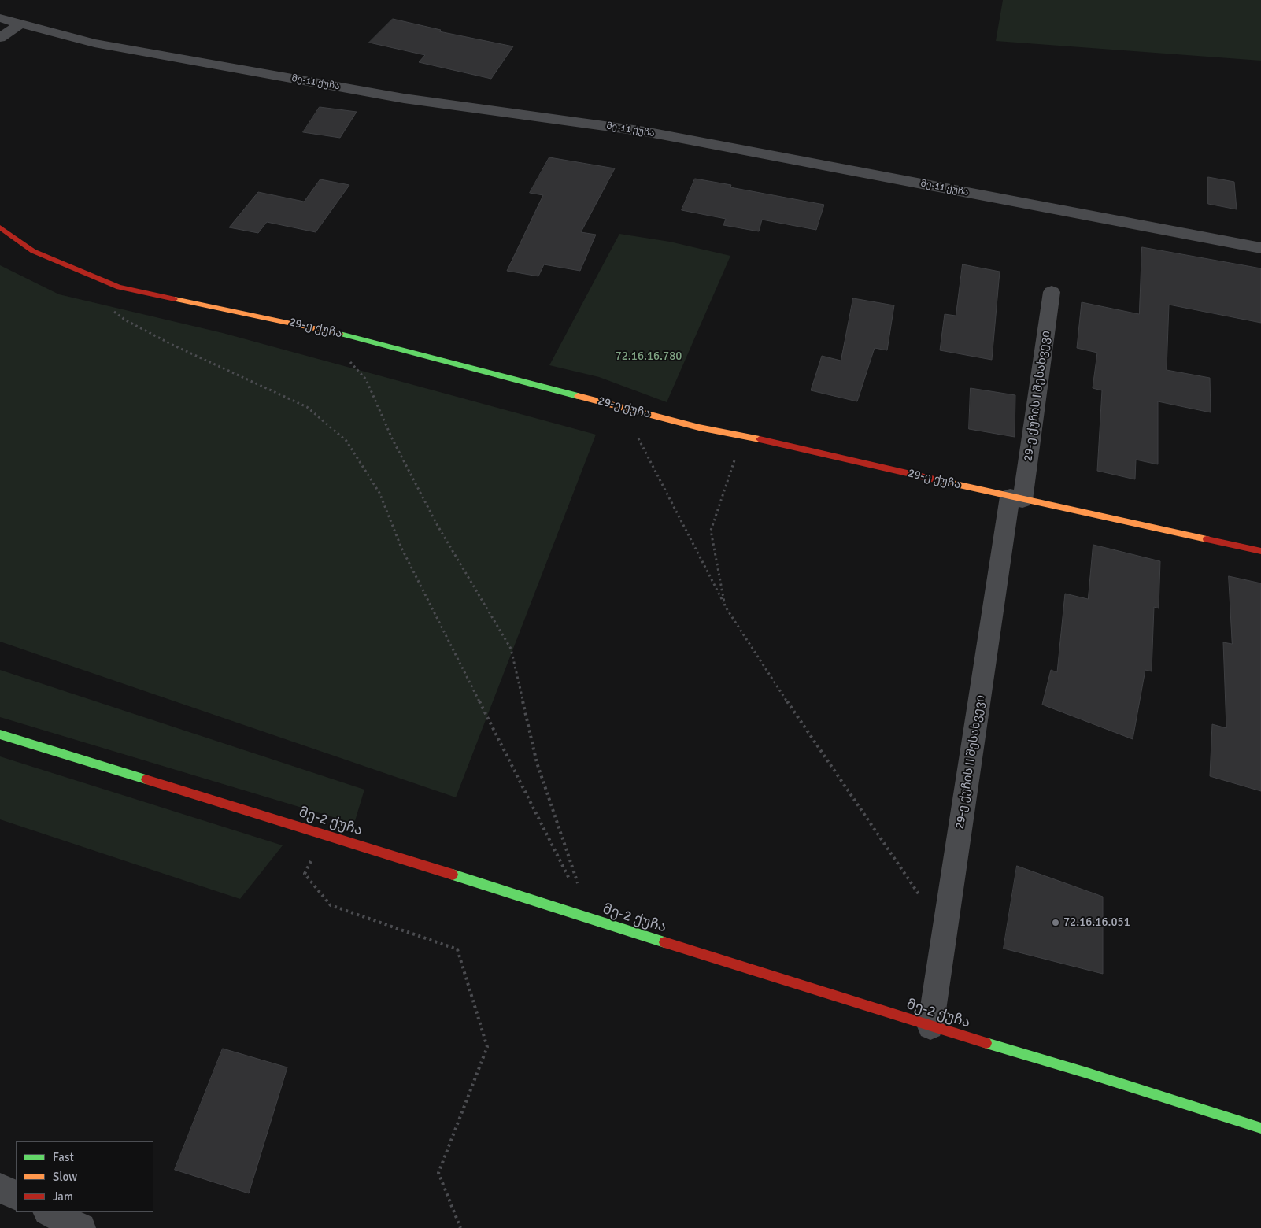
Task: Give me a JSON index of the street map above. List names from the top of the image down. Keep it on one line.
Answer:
{"streets":{"street":["მე-11 ქუჩა","29-ე ქუჩა","29-ე ქუჩის I შესახვევი","29-ე ქუჩის II შესახვევი","მე-2 ქუჩა"]},"crossings":[["29-ე ქუჩა","29-ე ქუჩის I შესახვევი"],["29-ე ქუჩა","29-ე ქუჩის II შესახვევი"],["29-ე ქუჩის I შესახვევი","29-ე ქუჩის II შესახვევი"],["29-ე ქუჩის II შესახვევი","მე-2 ქუჩა"]],"parks":["72.16.16.780"],"places":["72.16.16.051"],"legend":["Fast","Slow","Jam"]}
